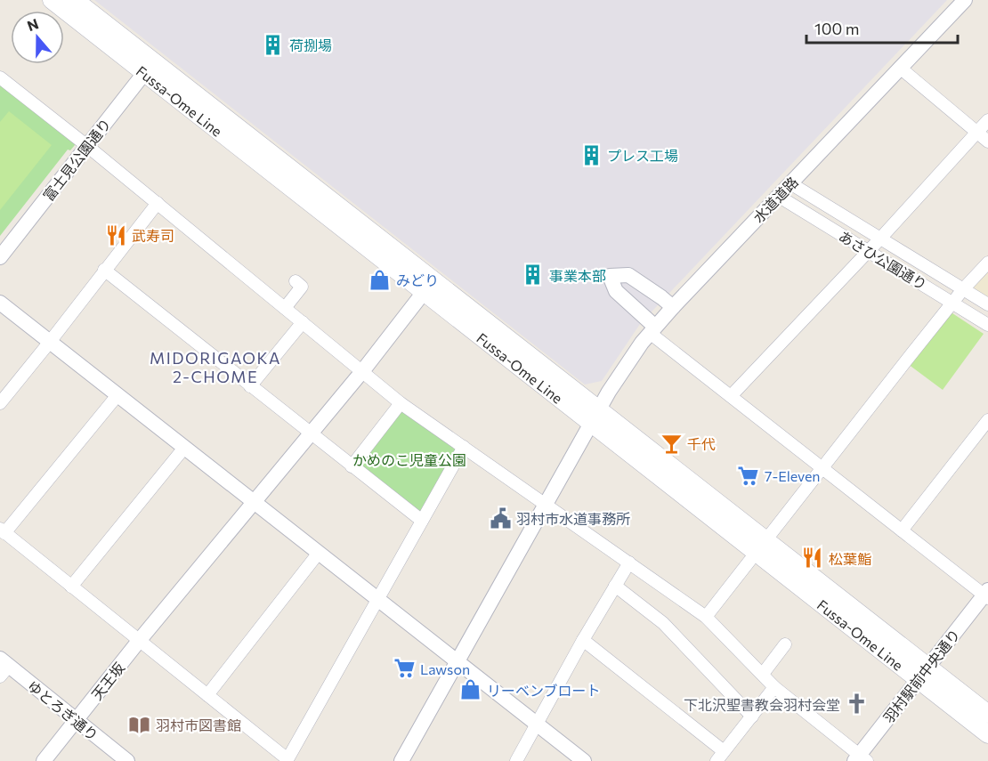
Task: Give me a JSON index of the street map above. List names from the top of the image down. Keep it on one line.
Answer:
{"streets":{"main road":["Fussa-Ome Line"],"street":["富士見公園通り","水道道路","あさひ公園通り","羽村駅前中央通り","天王坂","ゆとろぎ通り"]},"crossings":[["Fussa-Ome Line","富士見公園通り"],["Fussa-Ome Line","水道道路"],["Fussa-Ome Line","羽村駅前中央通り"],["Fussa-Ome Line","天王坂"],["水道道路","あさひ公園通り"],["天王坂","ゆとろぎ通り"]],"districts":["MIDORIGAOKA 2-CHOME"],"parks":["かめのこ児童公園"],"places":{"building":["荷捌場","プレス工場","事業本部"],"restaurant":["武寿司","松葉鮨"],"shop":["みどり","リーベンブロート"],"bar":["千代"],"supermarket":["7-Eleven","Lawson"],"public building":["羽村市水道事務所"],"church":["下北沢聖書教会羽村会堂"],"library":["羽村市図書館"]},"scale_bar":"100 m","north":"top"}
